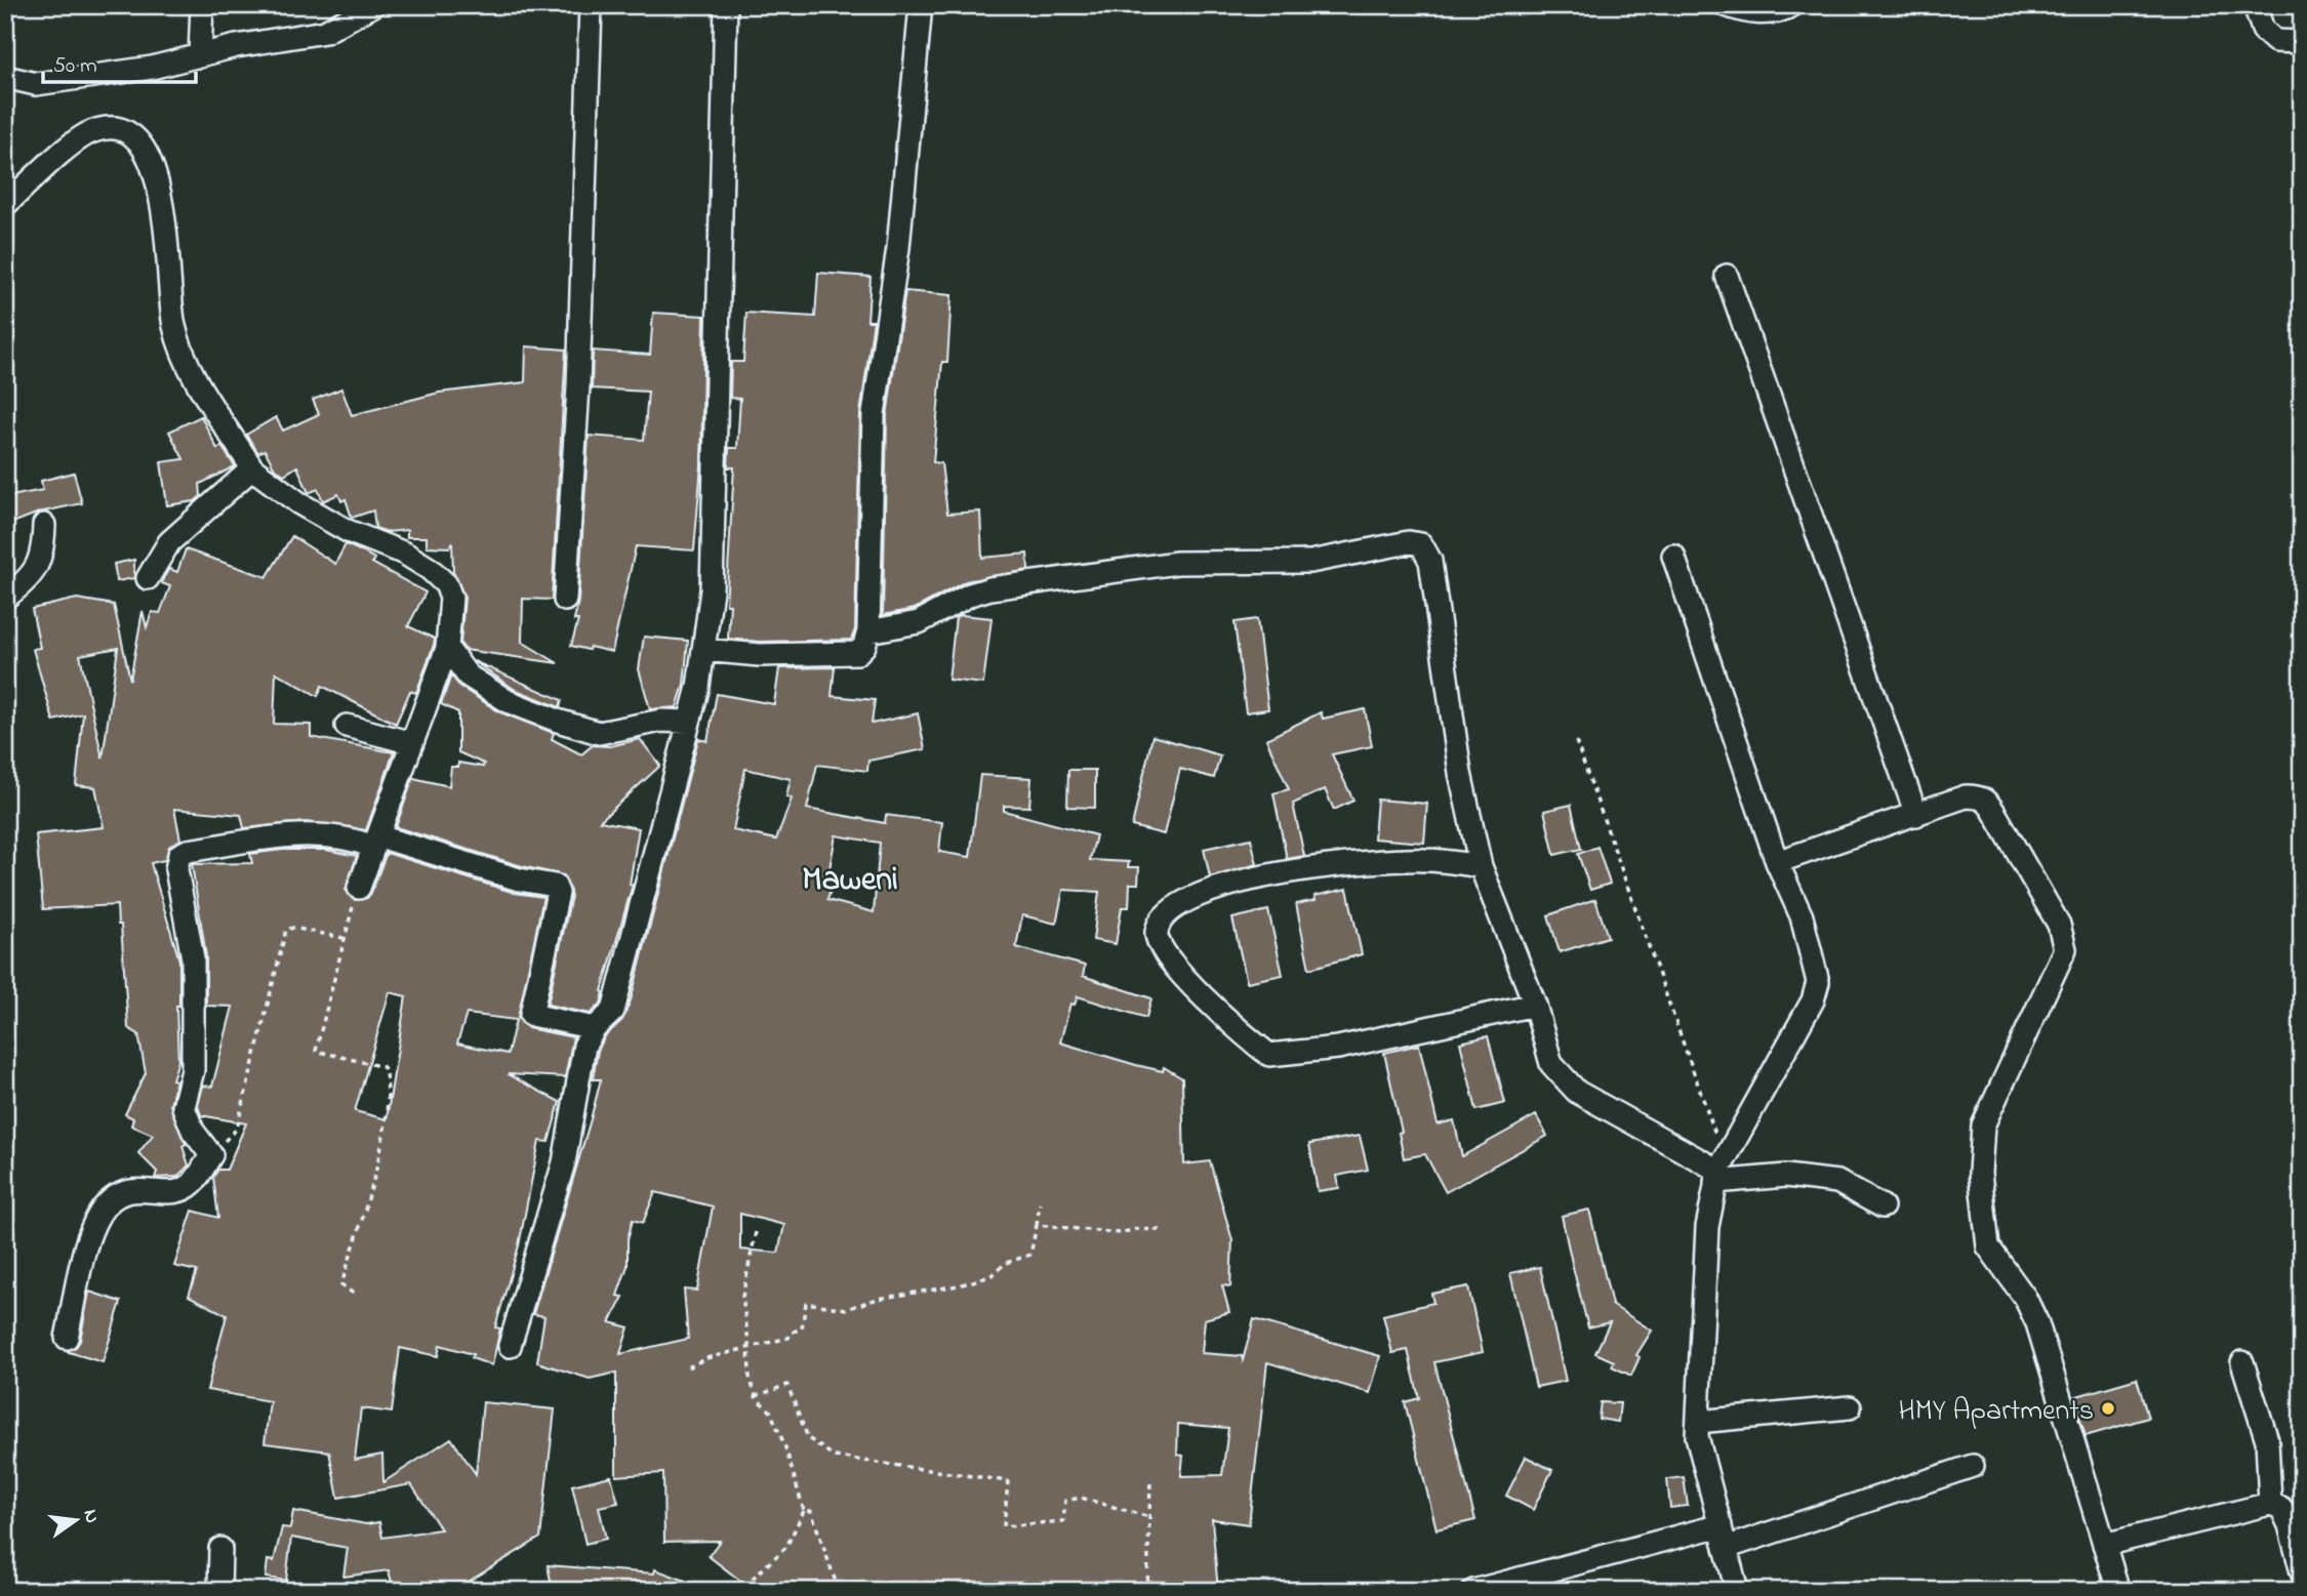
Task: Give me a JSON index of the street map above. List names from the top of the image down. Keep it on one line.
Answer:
{"districts":["Maweni"],"places":["HMY Apartments"],"scale_bar":"50 m","north":"right"}
